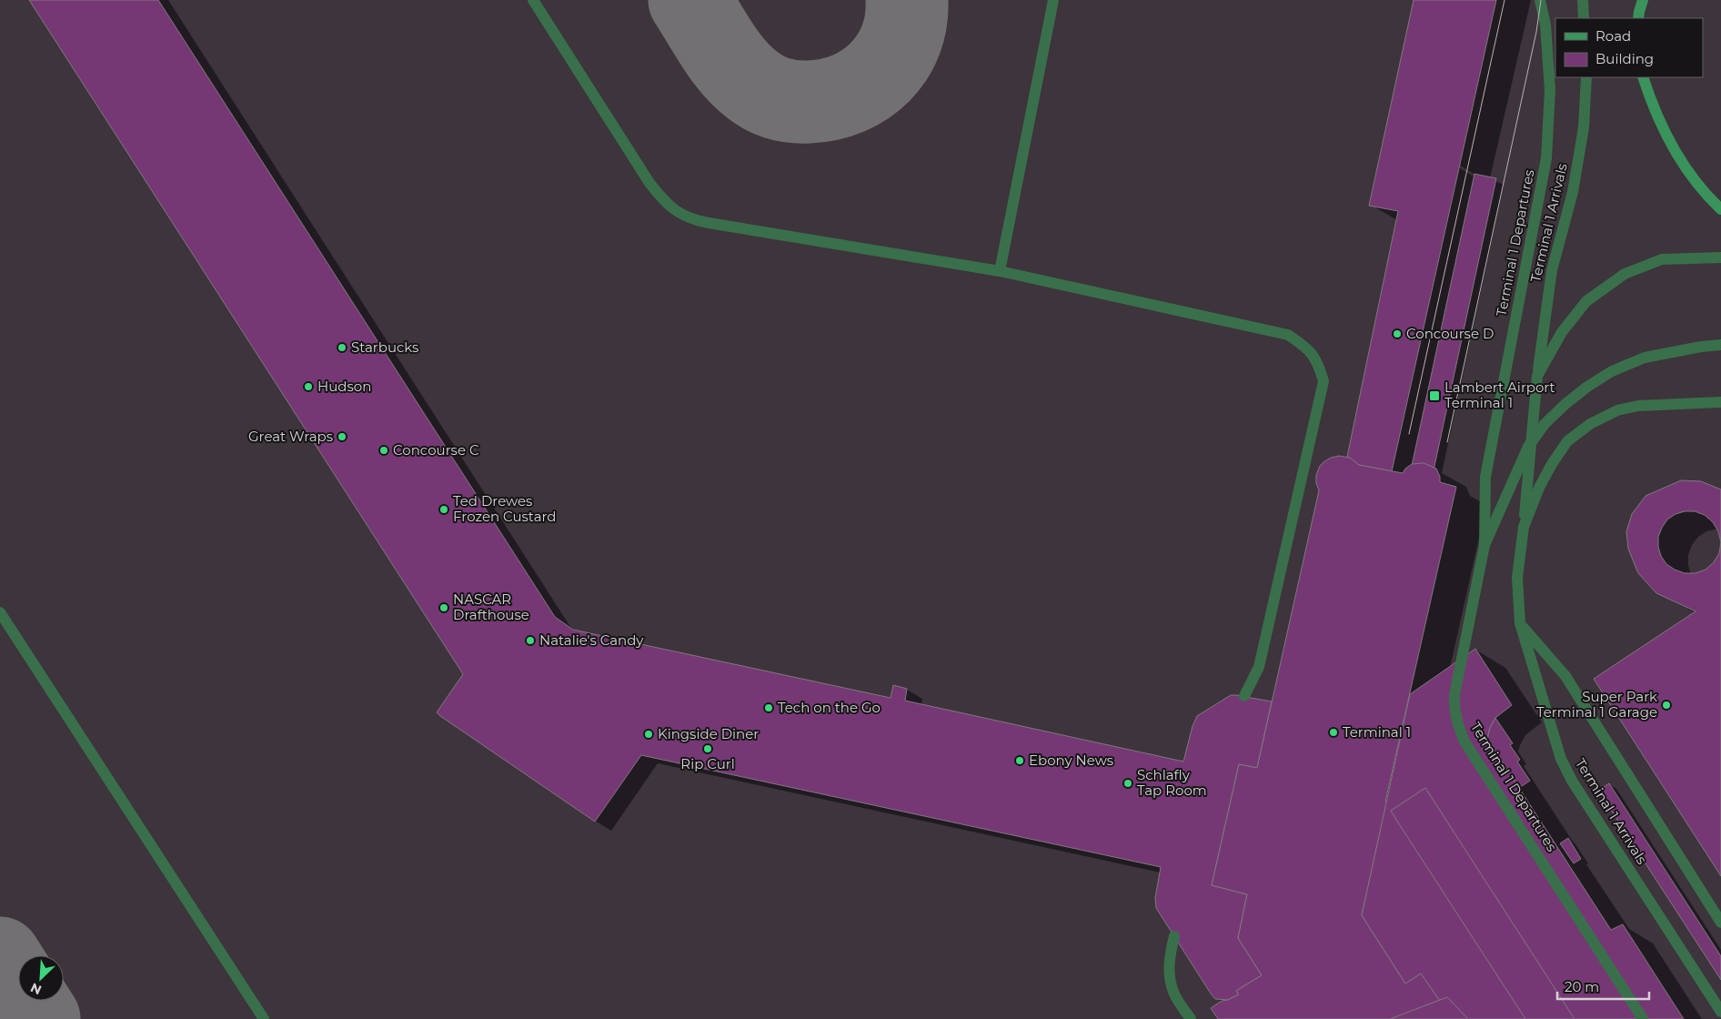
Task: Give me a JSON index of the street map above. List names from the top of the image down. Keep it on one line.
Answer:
{"streets":{"lane":["Terminal 1 Arrivals","Terminal 1 Departures"]},"places":{"other":["Concourse D","Starbucks","Hudson","Great Wraps","Concourse C","Ted Drewes Frozen Custard","NASCAR Drafthouse","Natalie's Candy","Super Park Terminal 1 Garage","Tech on the Go","Terminal 1","Kingside Diner","Rip Curl","Ebony News","Schlafly Tap Room"],"transit":["Lambert Airport Terminal 1"]},"legend":["Road","Building"],"scale_bar":"20 m","north":"bottom left"}
